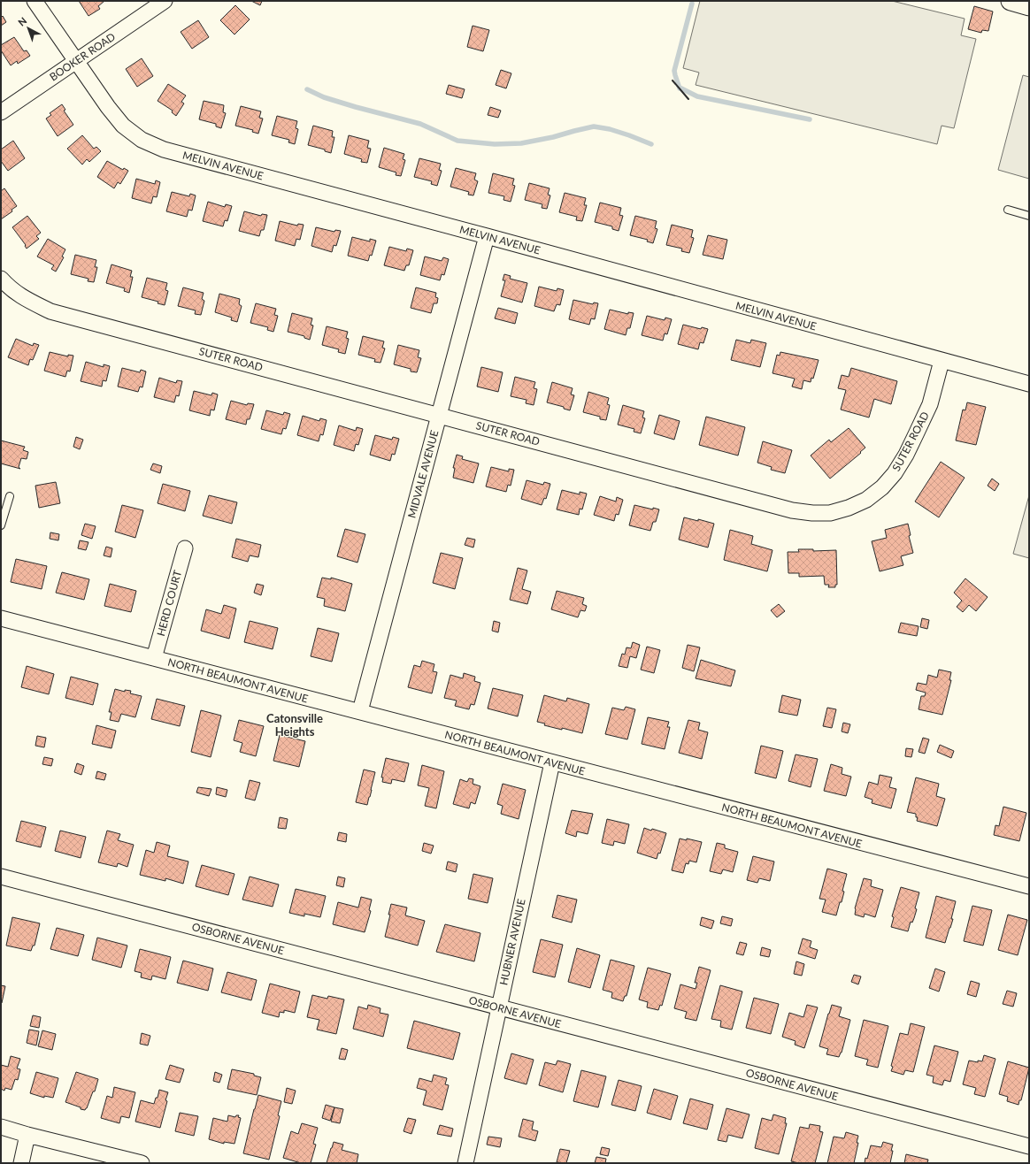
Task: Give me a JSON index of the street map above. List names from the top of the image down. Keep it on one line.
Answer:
{"streets":{"street":["BOOKER ROAD","MELVIN AVENUE","SUTER ROAD","MIDVALE AVENUE","HERD COURT","NORTH BEAUMONT AVENUE","OSBORNE AVENUE","HUBNER AVENUE"]},"crossings":[["BOOKER ROAD","MELVIN AVENUE"],["MELVIN AVENUE","SUTER ROAD"],["MELVIN AVENUE","MIDVALE AVENUE"],["SUTER ROAD","MIDVALE AVENUE"],["MIDVALE AVENUE","NORTH BEAUMONT AVENUE"],["HERD COURT","NORTH BEAUMONT AVENUE"],["NORTH BEAUMONT AVENUE","HUBNER AVENUE"],["OSBORNE AVENUE","HUBNER AVENUE"]],"districts":["Catonsville Heights"],"north":"top left"}
